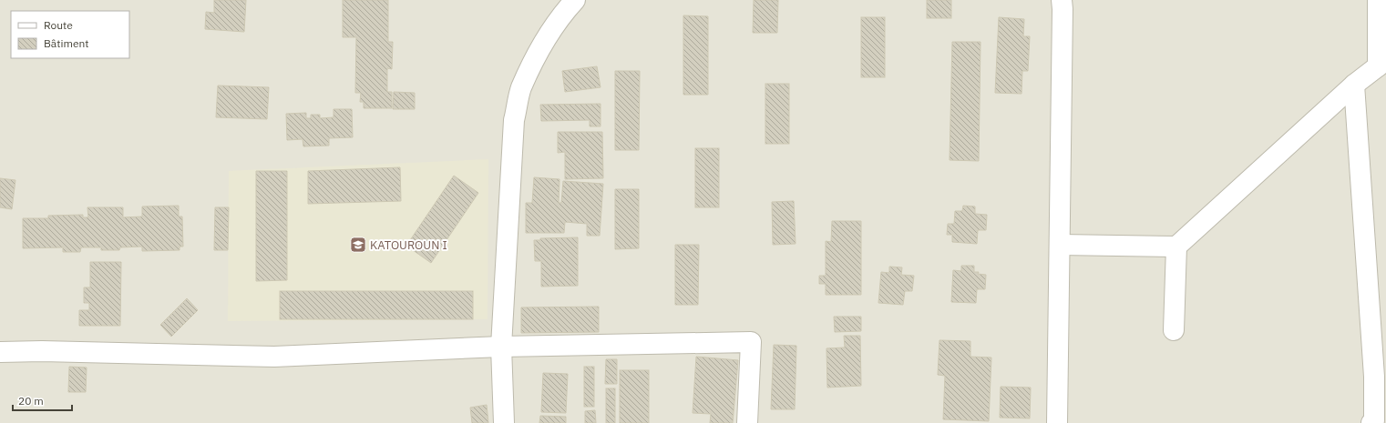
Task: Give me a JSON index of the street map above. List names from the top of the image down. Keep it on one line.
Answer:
{"places":{"school or university":["KATOUROUN I"]},"legend":["Route","Bâtiment"],"scale_bar":"20 m"}
